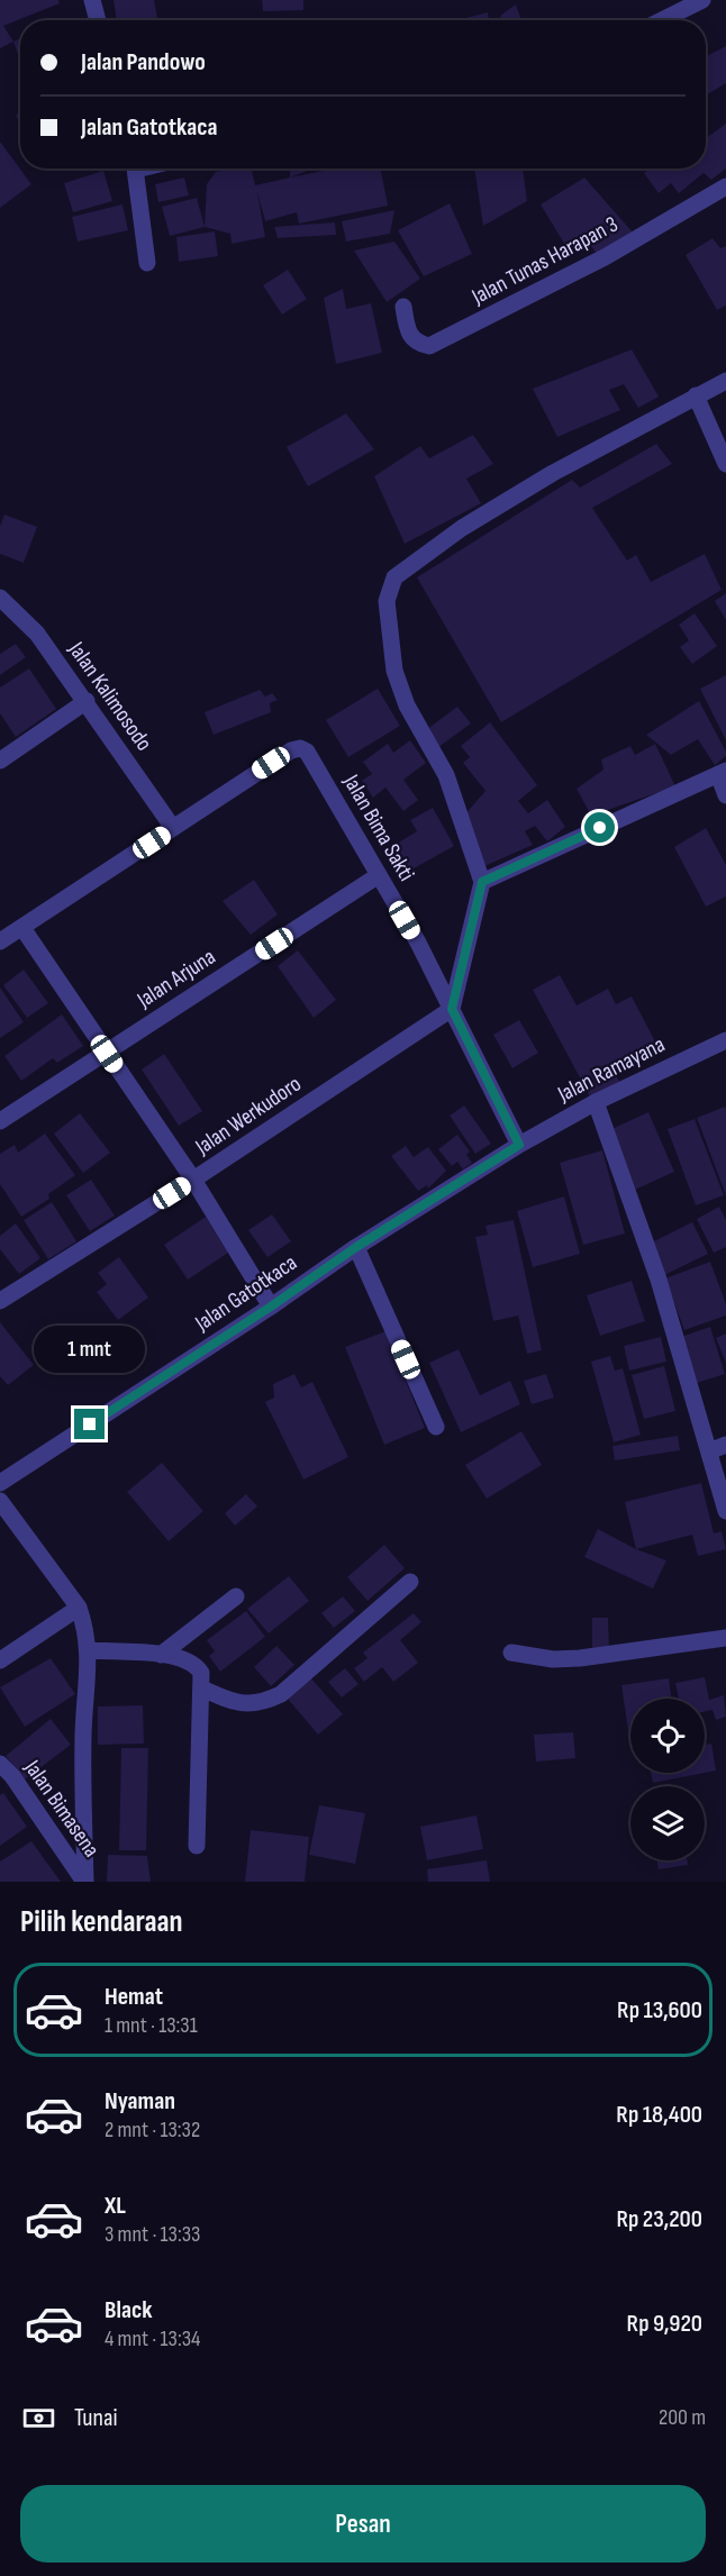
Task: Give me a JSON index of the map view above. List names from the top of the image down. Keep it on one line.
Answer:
{"streets":{"street":["Jalan Tunas Harapan 3","Jalan Kalimosodo","Jalan Bima Sakti","Jalan Arjuna","Jalan Ramayana","Jalan Werkudoro","Jalan Gatotkaca","Jalan Bimasena"]},"crossings":[["Jalan Kalimosodo","Jalan Bima Sakti"],["Jalan Bima Sakti","Jalan Arjuna"],["Jalan Bima Sakti","Jalan Ramayana"],["Jalan Bima Sakti","Jalan Werkudoro"],["Jalan Bima Sakti","Jalan Gatotkaca"],["Jalan Ramayana","Jalan Gatotkaca"]],"page":{"banner":["Jalan Pandowo","Jalan Gatotkaca"],"bubble":"1 mnt","heading":"Pilih kendaraan","list":[{"name":"Hemat","note":"1 mnt · 13:31","value":"Rp 13,600"},{"name":"Nyaman","note":"2 mnt · 13:32","value":"Rp 18,400"},{"name":"XL","note":"3 mnt · 13:33","value":"Rp 23,200"},{"name":"Black","note":"4 mnt · 13:34","value":"Rp 9,920"}],"pay":["Tunai","200 m"],"buttons":"Pesan"}}
